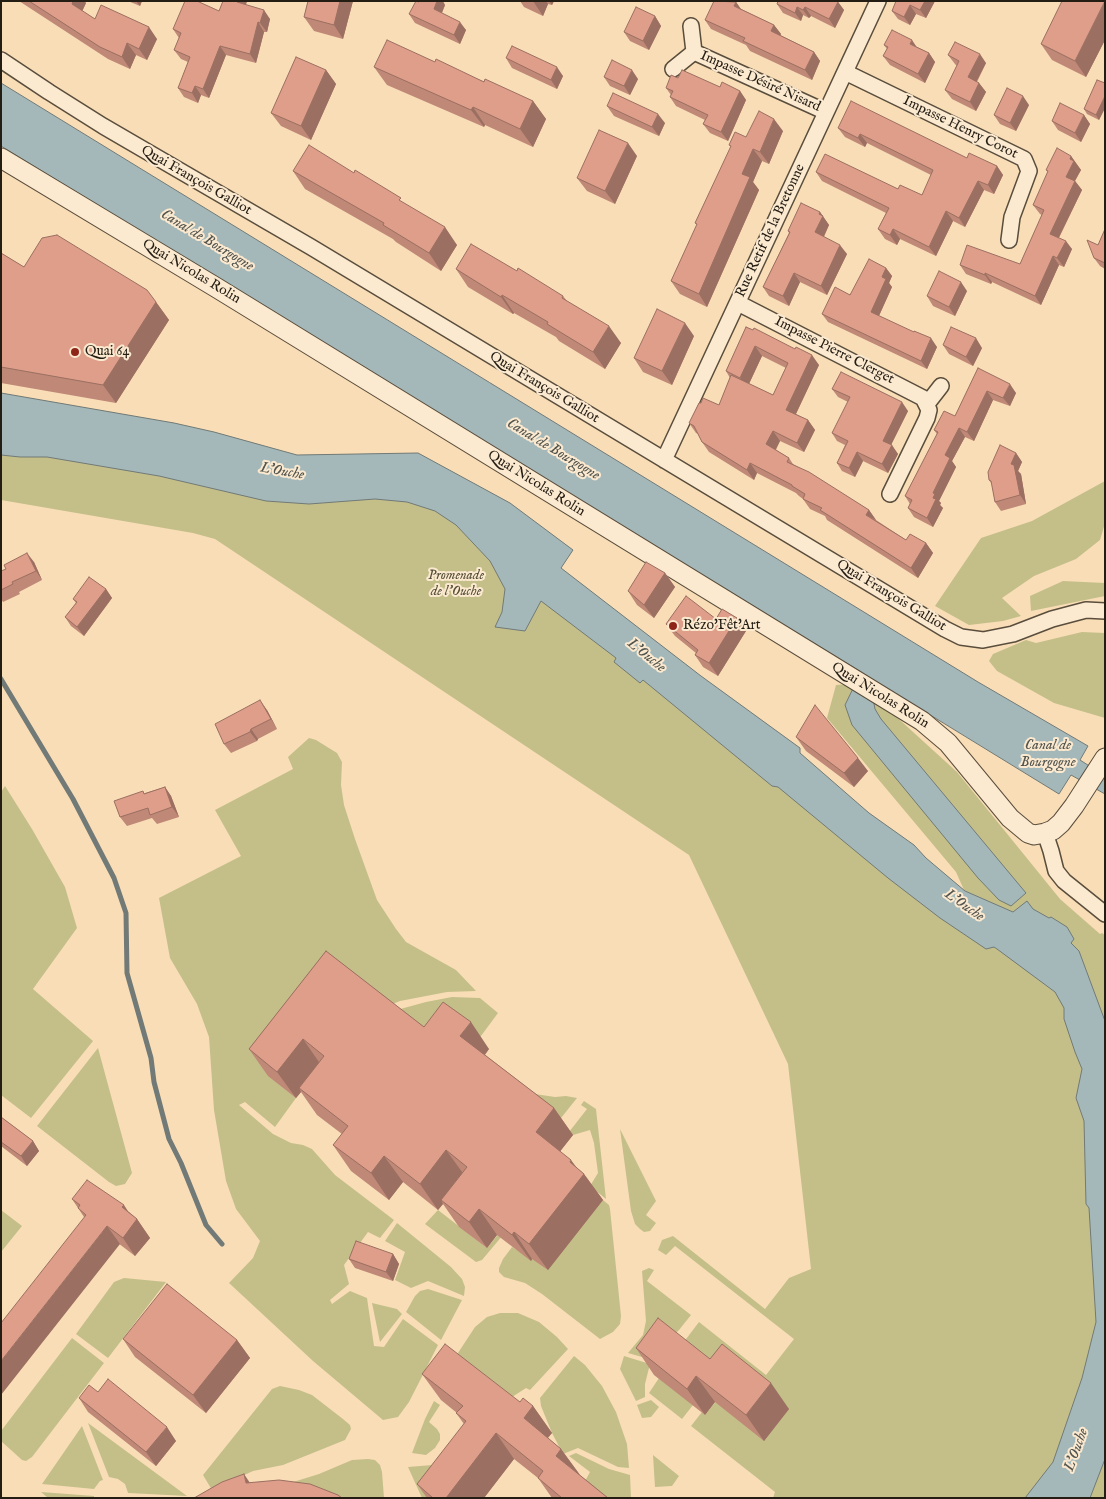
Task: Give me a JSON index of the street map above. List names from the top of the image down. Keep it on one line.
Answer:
{"streets":{"street":["Impasse Désiré Nisard","Impasse Henry Corot","Quai François Galliot","Rue Retif de la Bretonne","Quai Nicolas Rolin","Impasse Pierre Clerget"]},"crossings":[["Impasse Désiré Nisard","Rue Retif de la Bretonne"],["Impasse Henry Corot","Rue Retif de la Bretonne"],["Quai François Galliot","Rue Retif de la Bretonne"],["Rue Retif de la Bretonne","Impasse Pierre Clerget"]],"water":["Canal de Bourgogne","L'Ouche"],"parks":["Promenade de l'Ouche"],"places":["Quai 64","Rézo'Fêt'Art"]}
